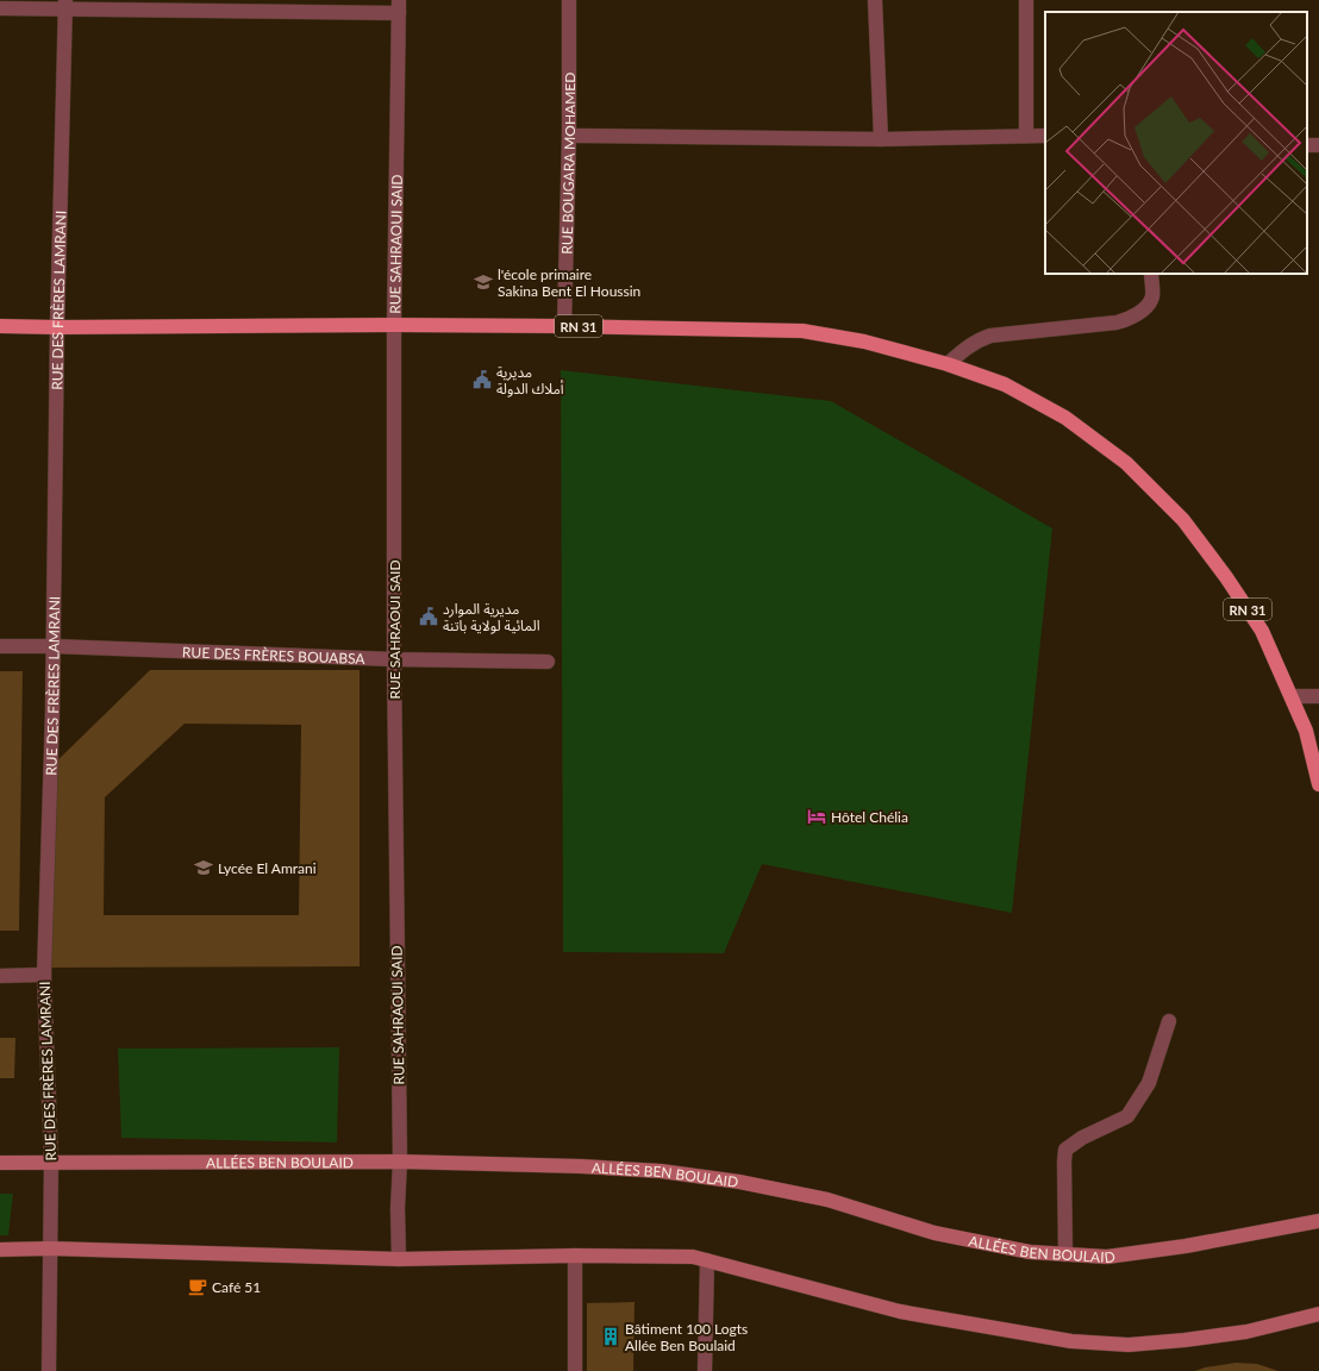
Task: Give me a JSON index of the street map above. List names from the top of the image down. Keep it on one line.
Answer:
{"streets":{"main road":["RN 31","ALLÉES BEN BOULAID"],"street":["RUE BOUGARA MOHAMED","RUE SAHRAOUI SAID","RUE DES FRÈRES LAMRANI","RUE DES FRÈRES BOUABSA"]},"crossings":[["RUE BOUGARA MOHAMED","RN 31"],["RUE SAHRAOUI SAID","RN 31"],["RUE SAHRAOUI SAID","RUE DES FRÈRES BOUABSA"],["RUE SAHRAOUI SAID","ALLÉES BEN BOULAID"],["RUE DES FRÈRES LAMRANI","RN 31"],["RUE DES FRÈRES LAMRANI","RUE DES FRÈRES BOUABSA"],["RUE DES FRÈRES LAMRANI","ALLÉES BEN BOULAID"]],"places":{"school or university":["l'école primaire Sakina Bent El Houssin","Lycée El Amrani"],"public building":["مديرية أملاك الدولة","مديرية الموارد المائية لولاية باتنة"],"hotel":["Hôtel Chélia"],"cafe":["Café 51"],"building":["Bâtiment 100 Logts Allée Ben Boulaid"]}}
